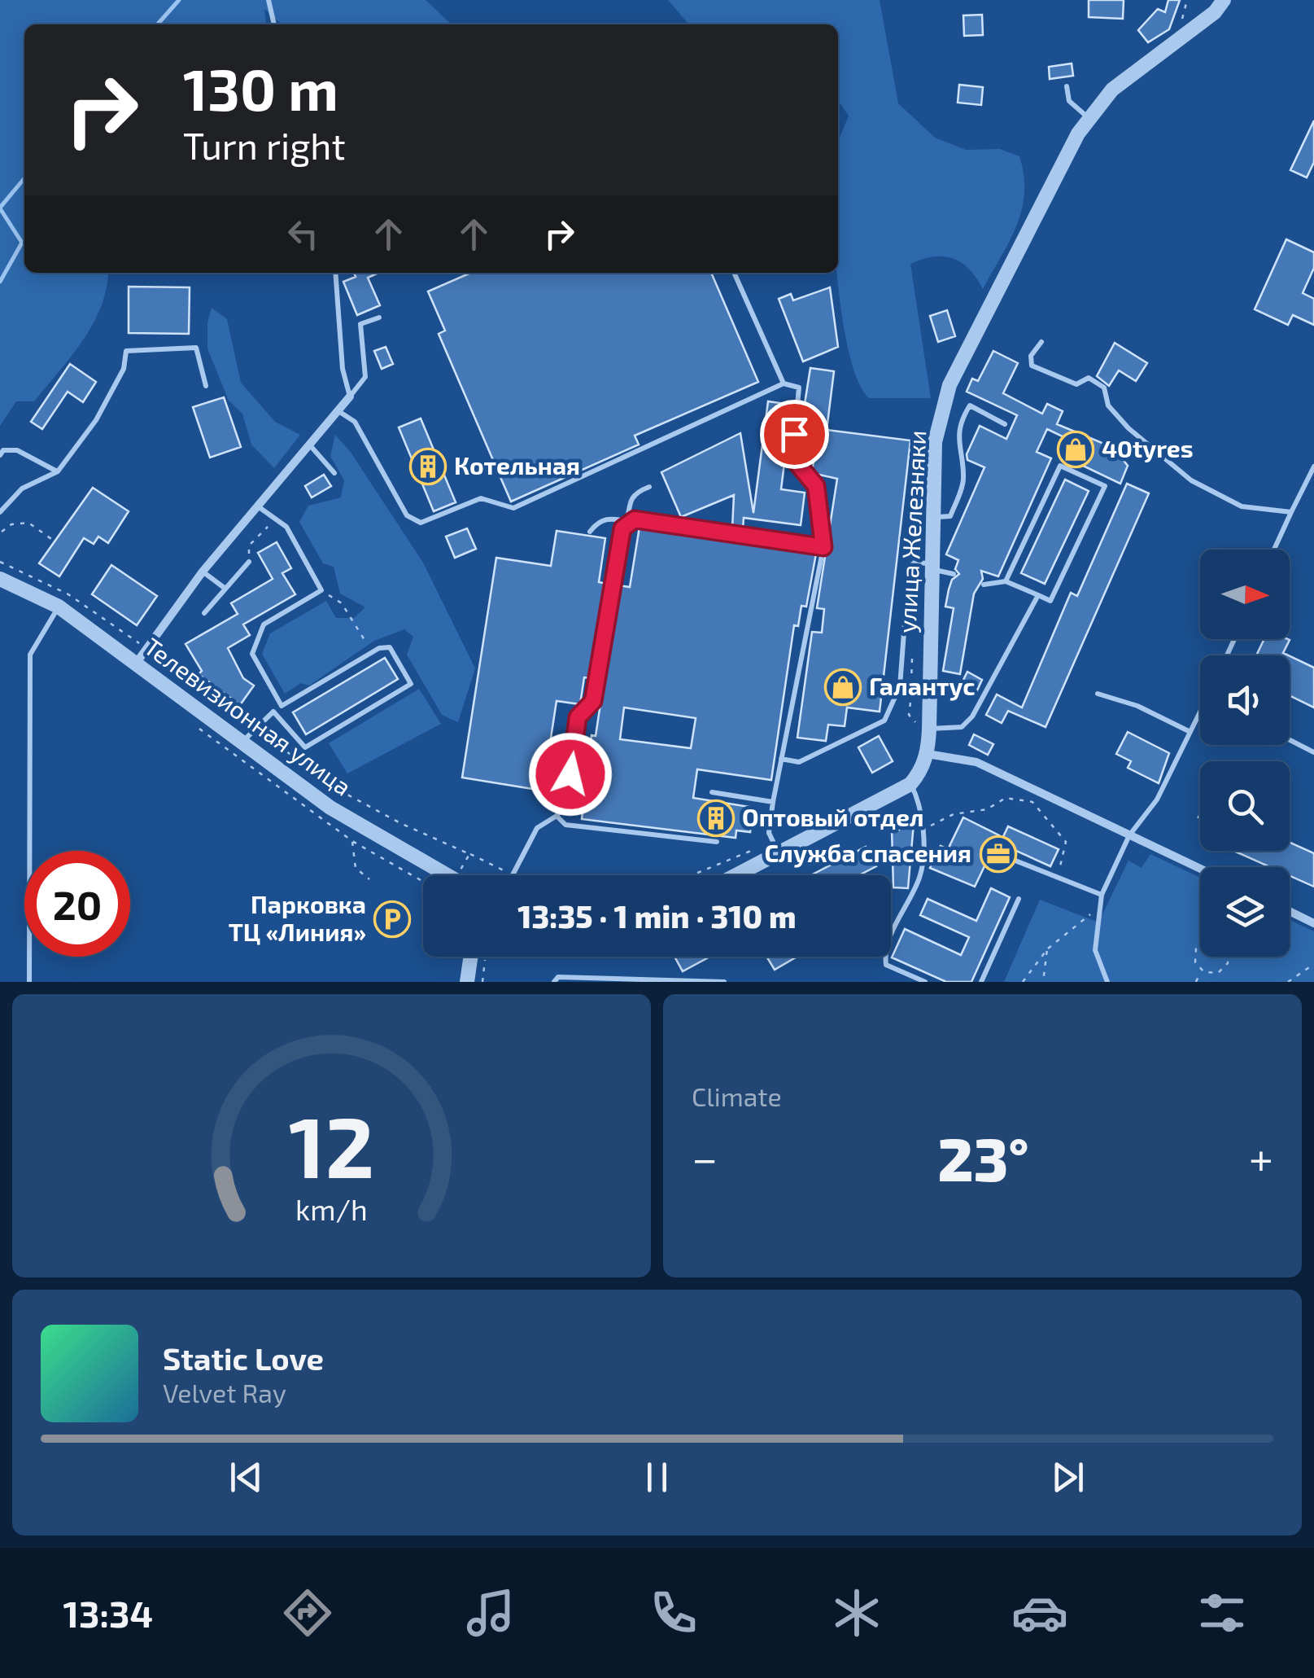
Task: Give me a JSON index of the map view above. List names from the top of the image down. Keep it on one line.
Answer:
{"streets":{"street":["улица Железняки","Телевизионная улица"]},"places":{"shop":["40tyres","Галантус"],"building":["Котельная","Оптовый отдел"],"office":["Служба спасения"],"parking":["Парковка ТЦ «Линия»"]},"north":"right","page":{"turn":["130 m","Turn right"],"limit":"20","trip":"13:35 · 1 min · 310 m","tile":"Climate","heat":["−","23°","+"],"song":["Static Love","Velvet Ray"],"tabs":"13:34","gauge":["12","km/h"]}}
